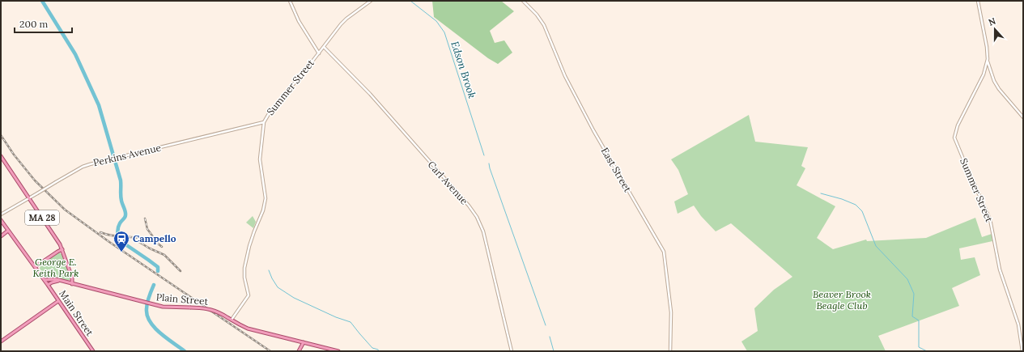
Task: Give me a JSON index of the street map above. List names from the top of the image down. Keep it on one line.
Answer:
{"streets":{"main road":["MA 28","Plain Street","Main Street"],"street":["Summer Street","Perkins Avenue","East Street","Carl Avenue"]},"crossings":[["Summer Street","Perkins Avenue"],["Summer Street","Carl Avenue"],["Summer Street","Plain Street"],["Perkins Avenue","MA 28"],["MA 28","Plain Street"],["Plain Street","Main Street"]],"water":["Edson Brook"],"parks":["George E. Keith Park","Beaver Brook Beagle Club"],"places":{"station":["Campello"]},"scale_bar":"200 m","north":"top"}
